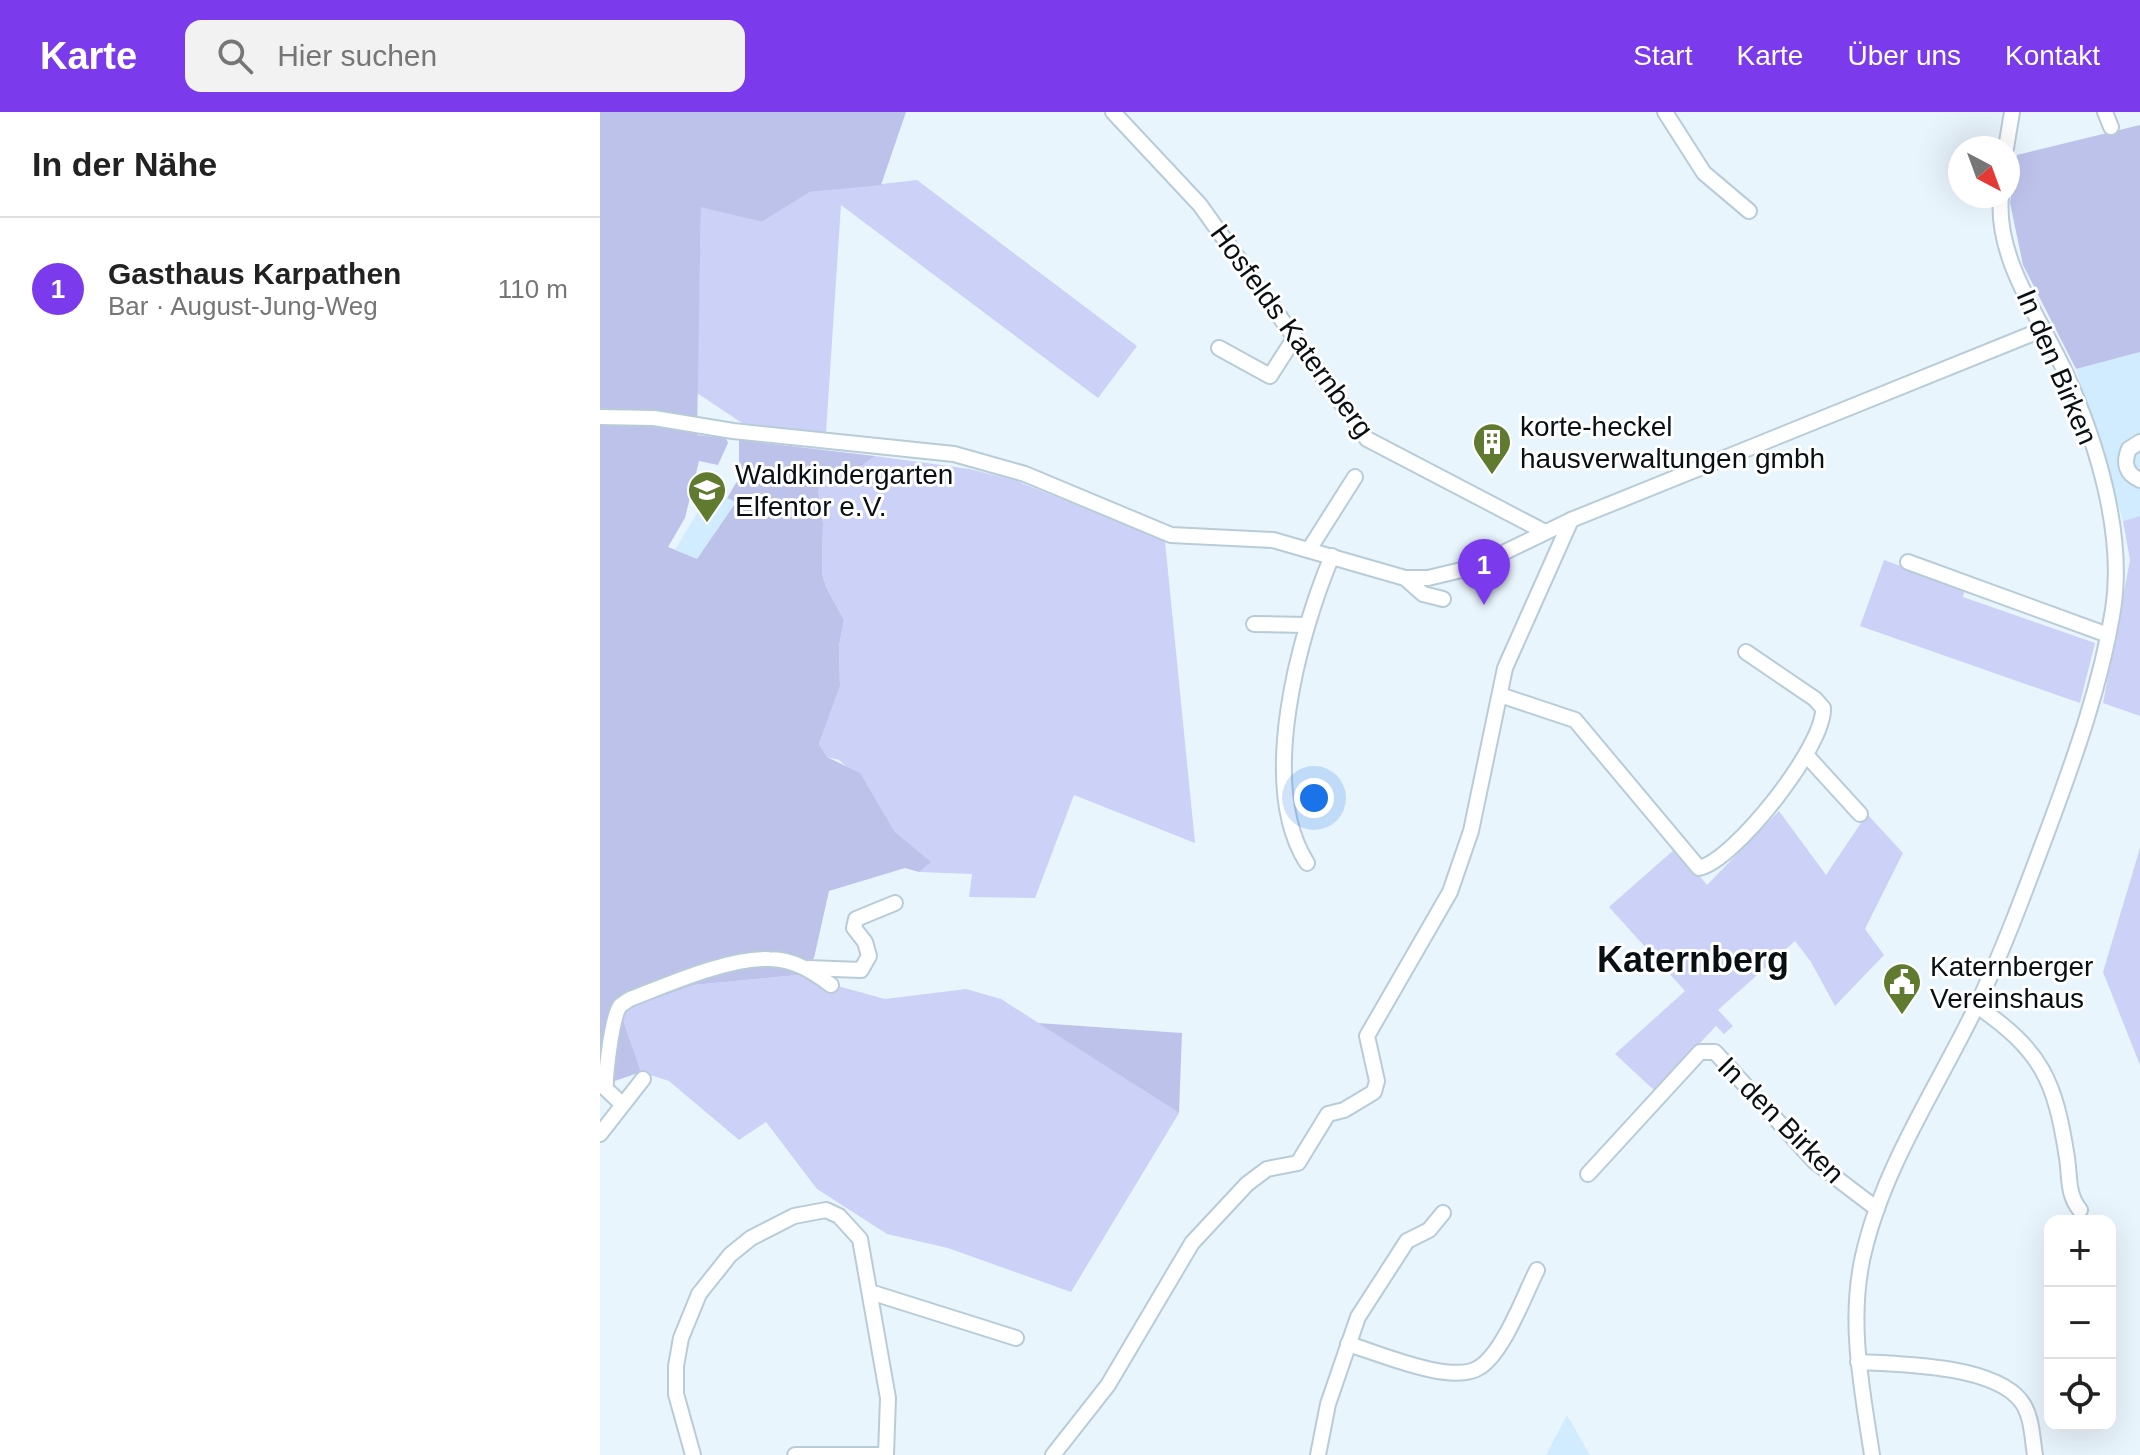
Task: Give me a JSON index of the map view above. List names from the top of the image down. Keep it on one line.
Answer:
{"streets":{"street":["Hosfelds Katernberg","In den Birken"]},"districts":["Katernberg"],"places":{"building":["korte-heckel hausverwaltungen gmbh"],"school or university":["Waldkindergarten Elfentor e.V."],"public building":["Katernberger Vereinshaus"]},"north":"bottom right","page":{"header":"Karte","search":"Hier suchen","nav":["Start","Karte","Über uns","Kontakt"],"heading":"In der Nähe","list":[{"mark":"1","name":"Gasthaus Karpathen","note":"Bar · August-Jung-Weg","value":"110 m"}],"pins":"1","map_buttons":["+","−"]}}
